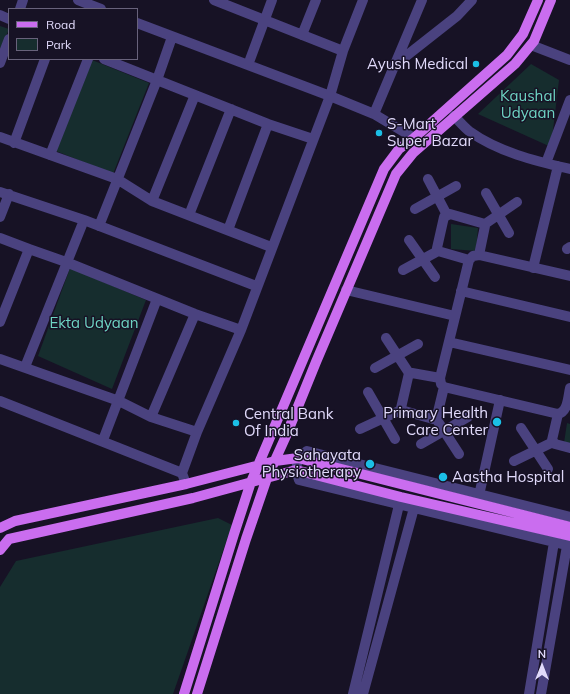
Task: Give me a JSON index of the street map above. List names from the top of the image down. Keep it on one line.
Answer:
{"parks":["Kaushal Udyaan","Ekta Udyaan"],"places":["Ayush Medical","S-Mart Super Bazar","Primary Health Care Center","Central Bank Of India","Sahayata Physiotherapy","Aastha Hospital"],"legend":["Road","Park"],"north":"top"}
